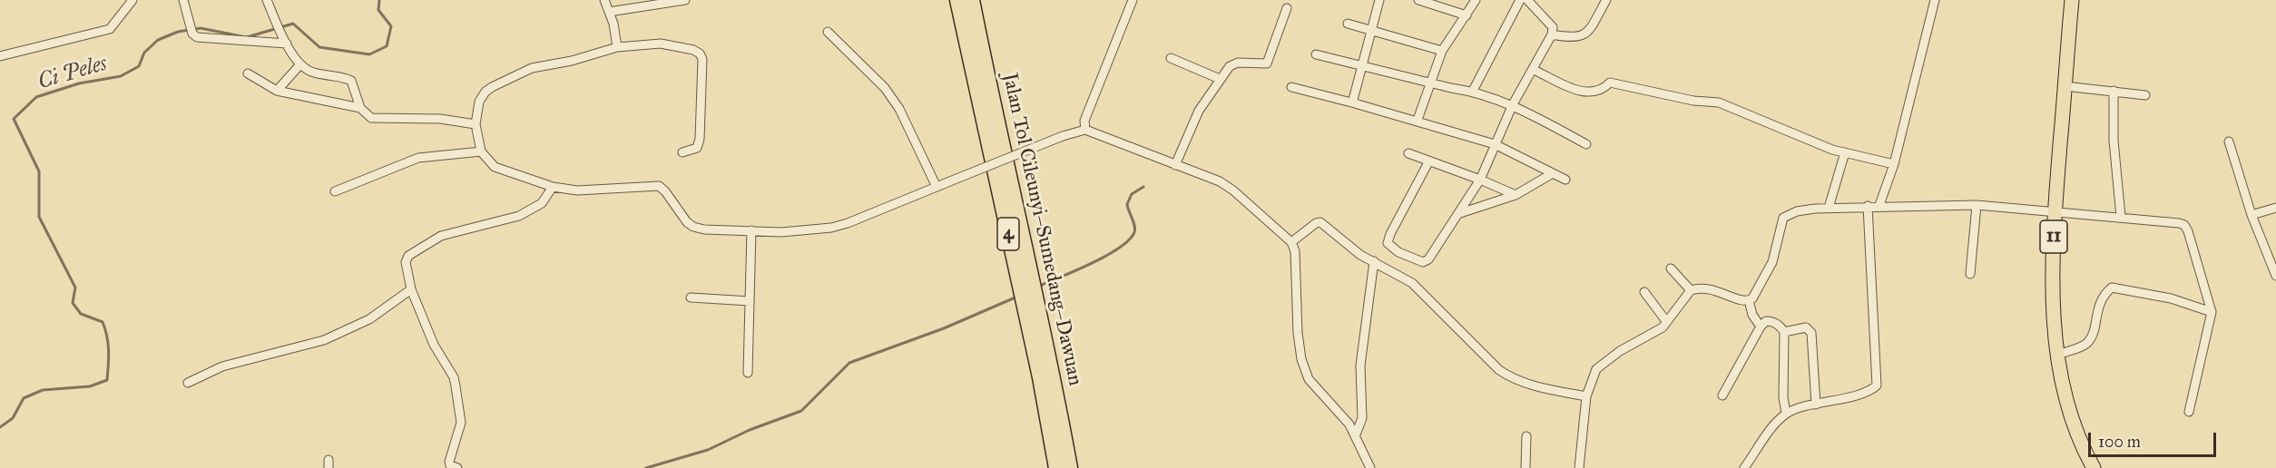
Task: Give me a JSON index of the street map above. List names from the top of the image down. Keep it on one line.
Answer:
{"streets":{"highway":["Jalan Tol Cileunyi–Sumedang–Dawuan","4","11"]},"water":["Ci Peles"],"scale_bar":"100 m"}
